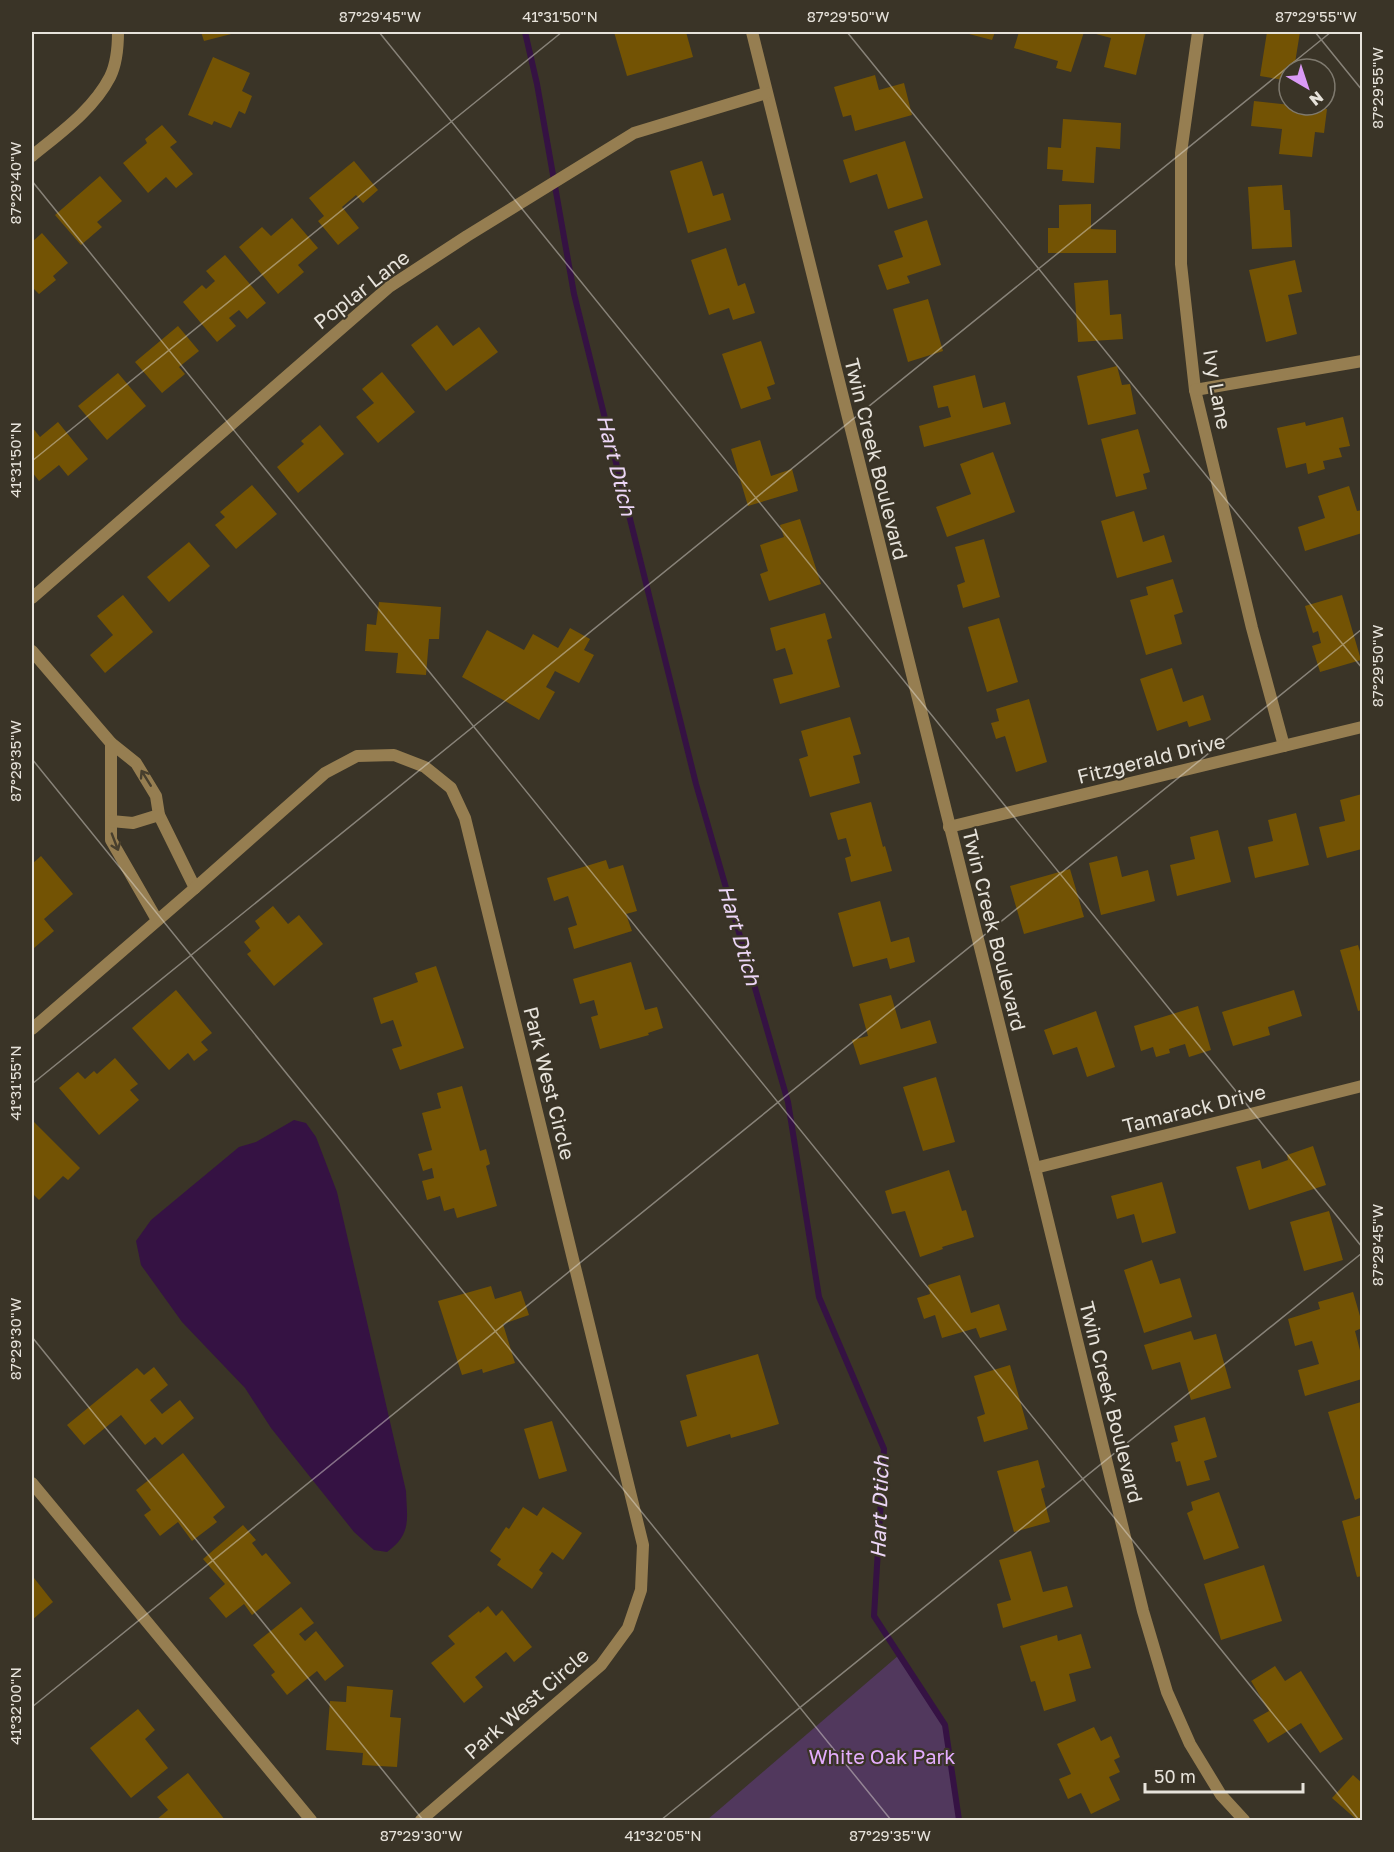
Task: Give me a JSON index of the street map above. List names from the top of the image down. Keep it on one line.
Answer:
{"streets":{"street":["Poplar Lane","Ivy Lane","Twin Creek Boulevard","Fitzgerald Drive","Park West Circle","Tamarack Drive"]},"crossings":[["Poplar Lane","Twin Creek Boulevard"],["Ivy Lane","Fitzgerald Drive"],["Twin Creek Boulevard","Fitzgerald Drive"],["Twin Creek Boulevard","Tamarack Drive"]],"water":["Hart Dtich"],"parks":["White Oak Park"],"scale_bar":"50 m","north":"bottom right","coordinates":["87°29'45\"W","41°31'50\"N","87°29'50\"W","87°29'55\"W","87°29'40\"W","87°29'35\"W","41°31'55\"N","87°29'30\"W","41°32'00\"N","41°32'05\"N"]}
